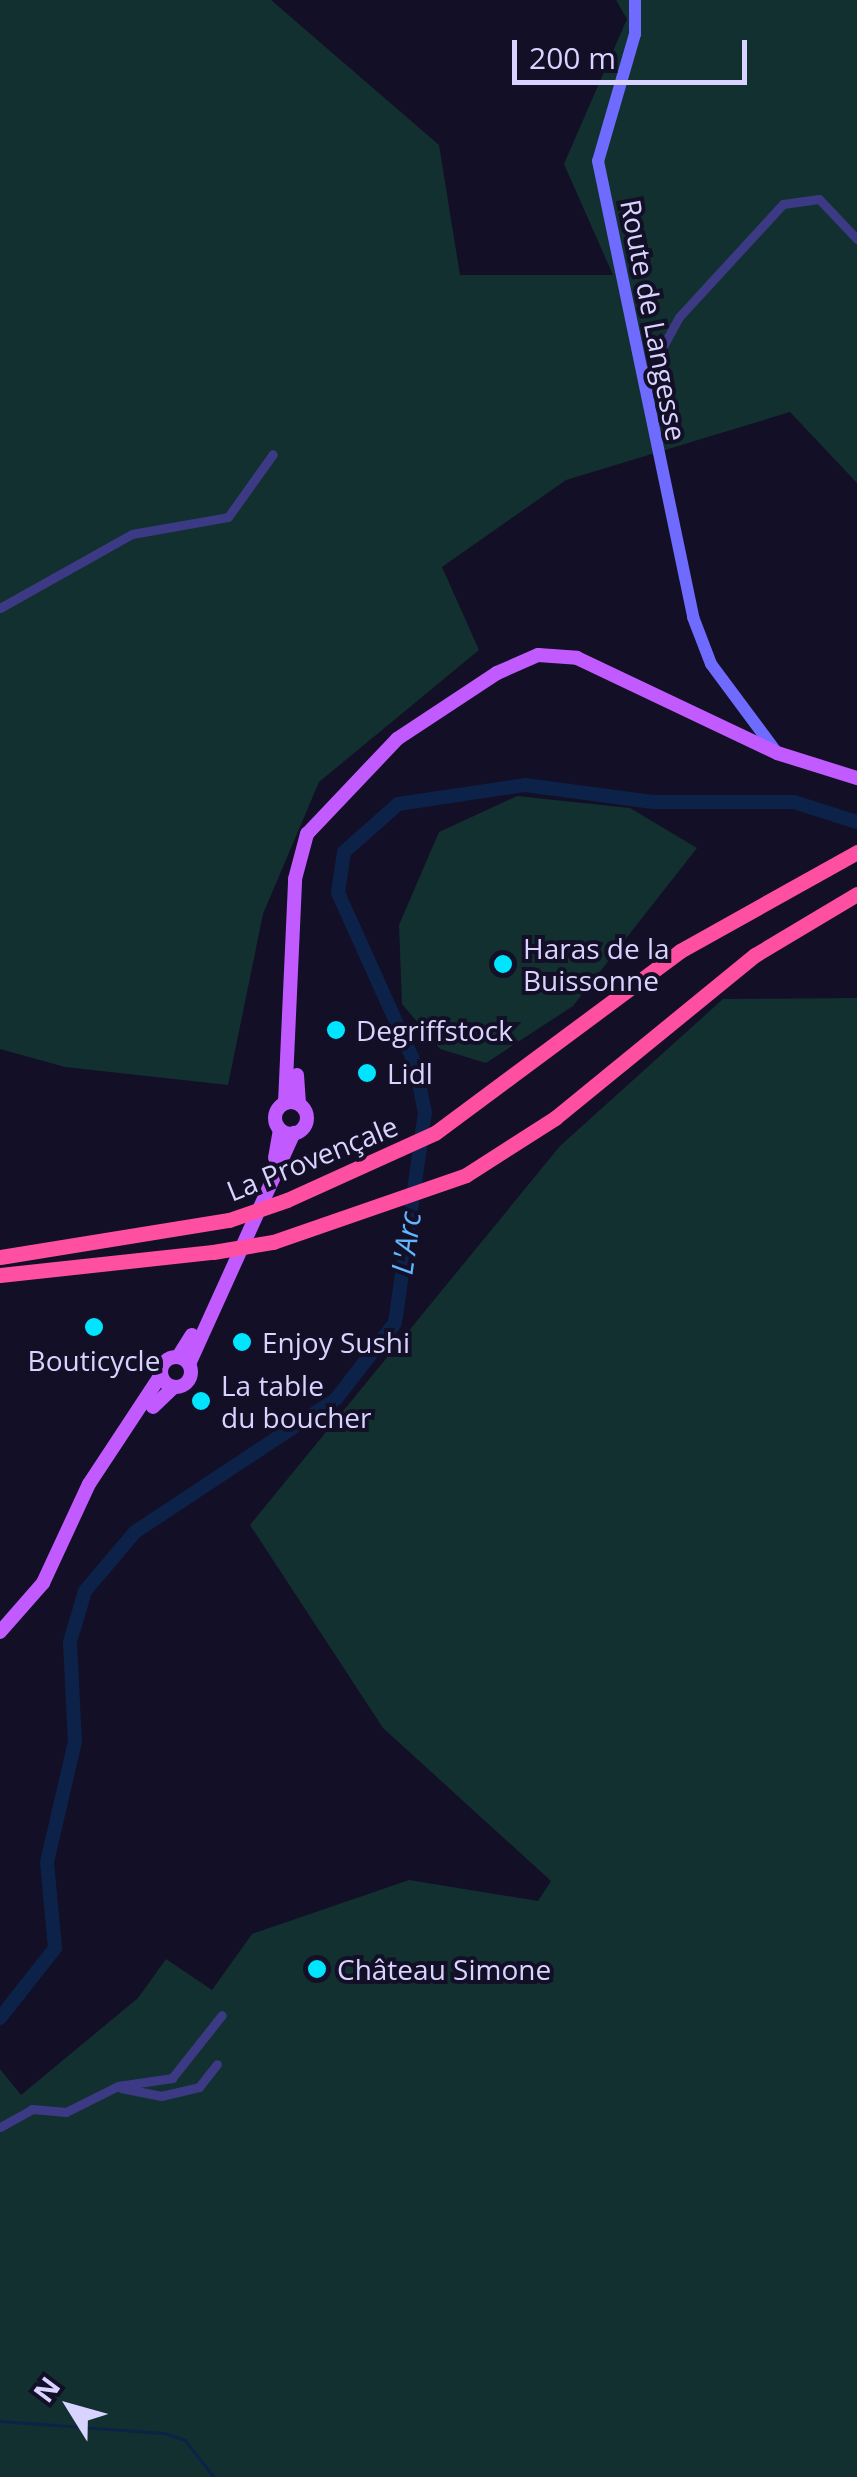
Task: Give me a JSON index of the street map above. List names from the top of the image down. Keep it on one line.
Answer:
{"streets":{"highway":["La Provençale"],"street":["Route de Langesse"]},"water":["L'Arc"],"places":["Haras de la Buissonne","Degriffstock","Lidl","Bouticycle","Enjoy Sushi","La table du boucher","Château Simone"],"scale_bar":"200 m","north":"top left"}
